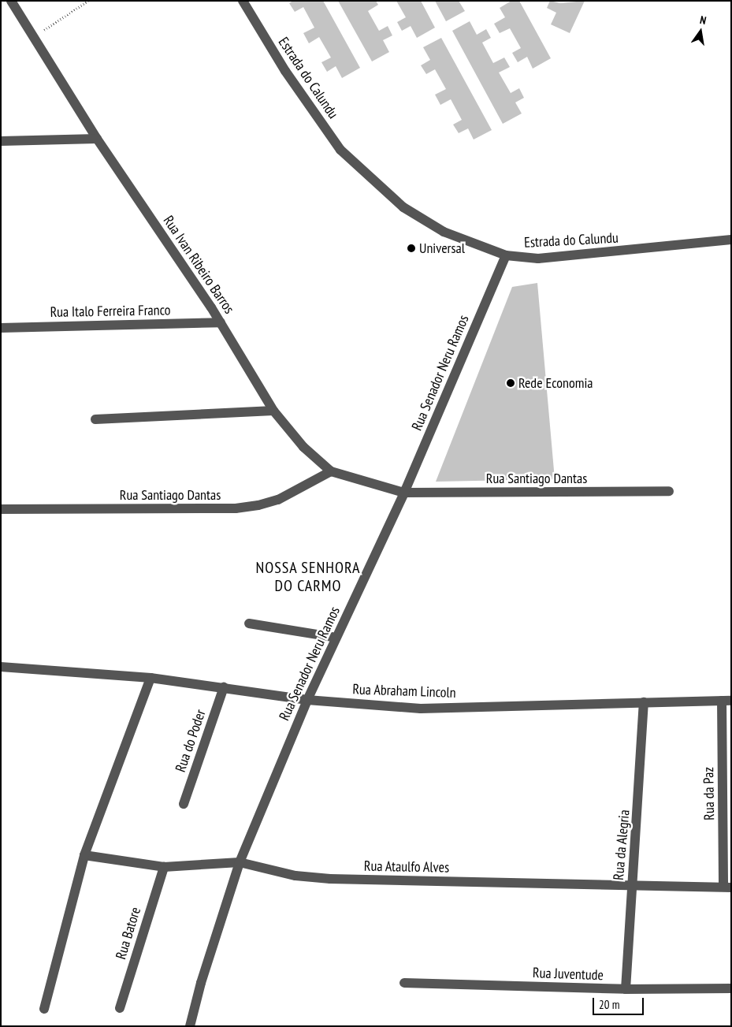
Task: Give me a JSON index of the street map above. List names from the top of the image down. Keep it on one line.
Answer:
{"streets":{"street":["Estrada do Calundu","Rua Ivan Ribeiro Barros","Rua Italo Ferreira Franco","Rua Senador Neru Ramos","Rua Santiago Dantas","Rua Abraham Lincoln","Rua do Poder","Rua da Paz","Rua da Alegria","Rua Ataulfo Alves","Rua Batore","Rua Juventude"]},"crossings":[["Estrada do Calundu","Rua Senador Neru Ramos"],["Rua Ivan Ribeiro Barros","Rua Italo Ferreira Franco"],["Rua Ivan Ribeiro Barros","Rua Senador Neru Ramos"],["Rua Ivan Ribeiro Barros","Rua Santiago Dantas"],["Rua Senador Neru Ramos","Rua Santiago Dantas"],["Rua Senador Neru Ramos","Rua Abraham Lincoln"],["Rua Senador Neru Ramos","Rua Ataulfo Alves"],["Rua Abraham Lincoln","Rua do Poder"],["Rua Abraham Lincoln","Rua da Paz"],["Rua Abraham Lincoln","Rua da Alegria"],["Rua da Paz","Rua Ataulfo Alves"],["Rua da Alegria","Rua Ataulfo Alves"],["Rua da Alegria","Rua Juventude"],["Rua Ataulfo Alves","Rua Batore"]],"districts":["NOSSA SENHORA DO CARMO"],"places":["Universal","Rede Economia"],"scale_bar":"20 m","north":"top"}
